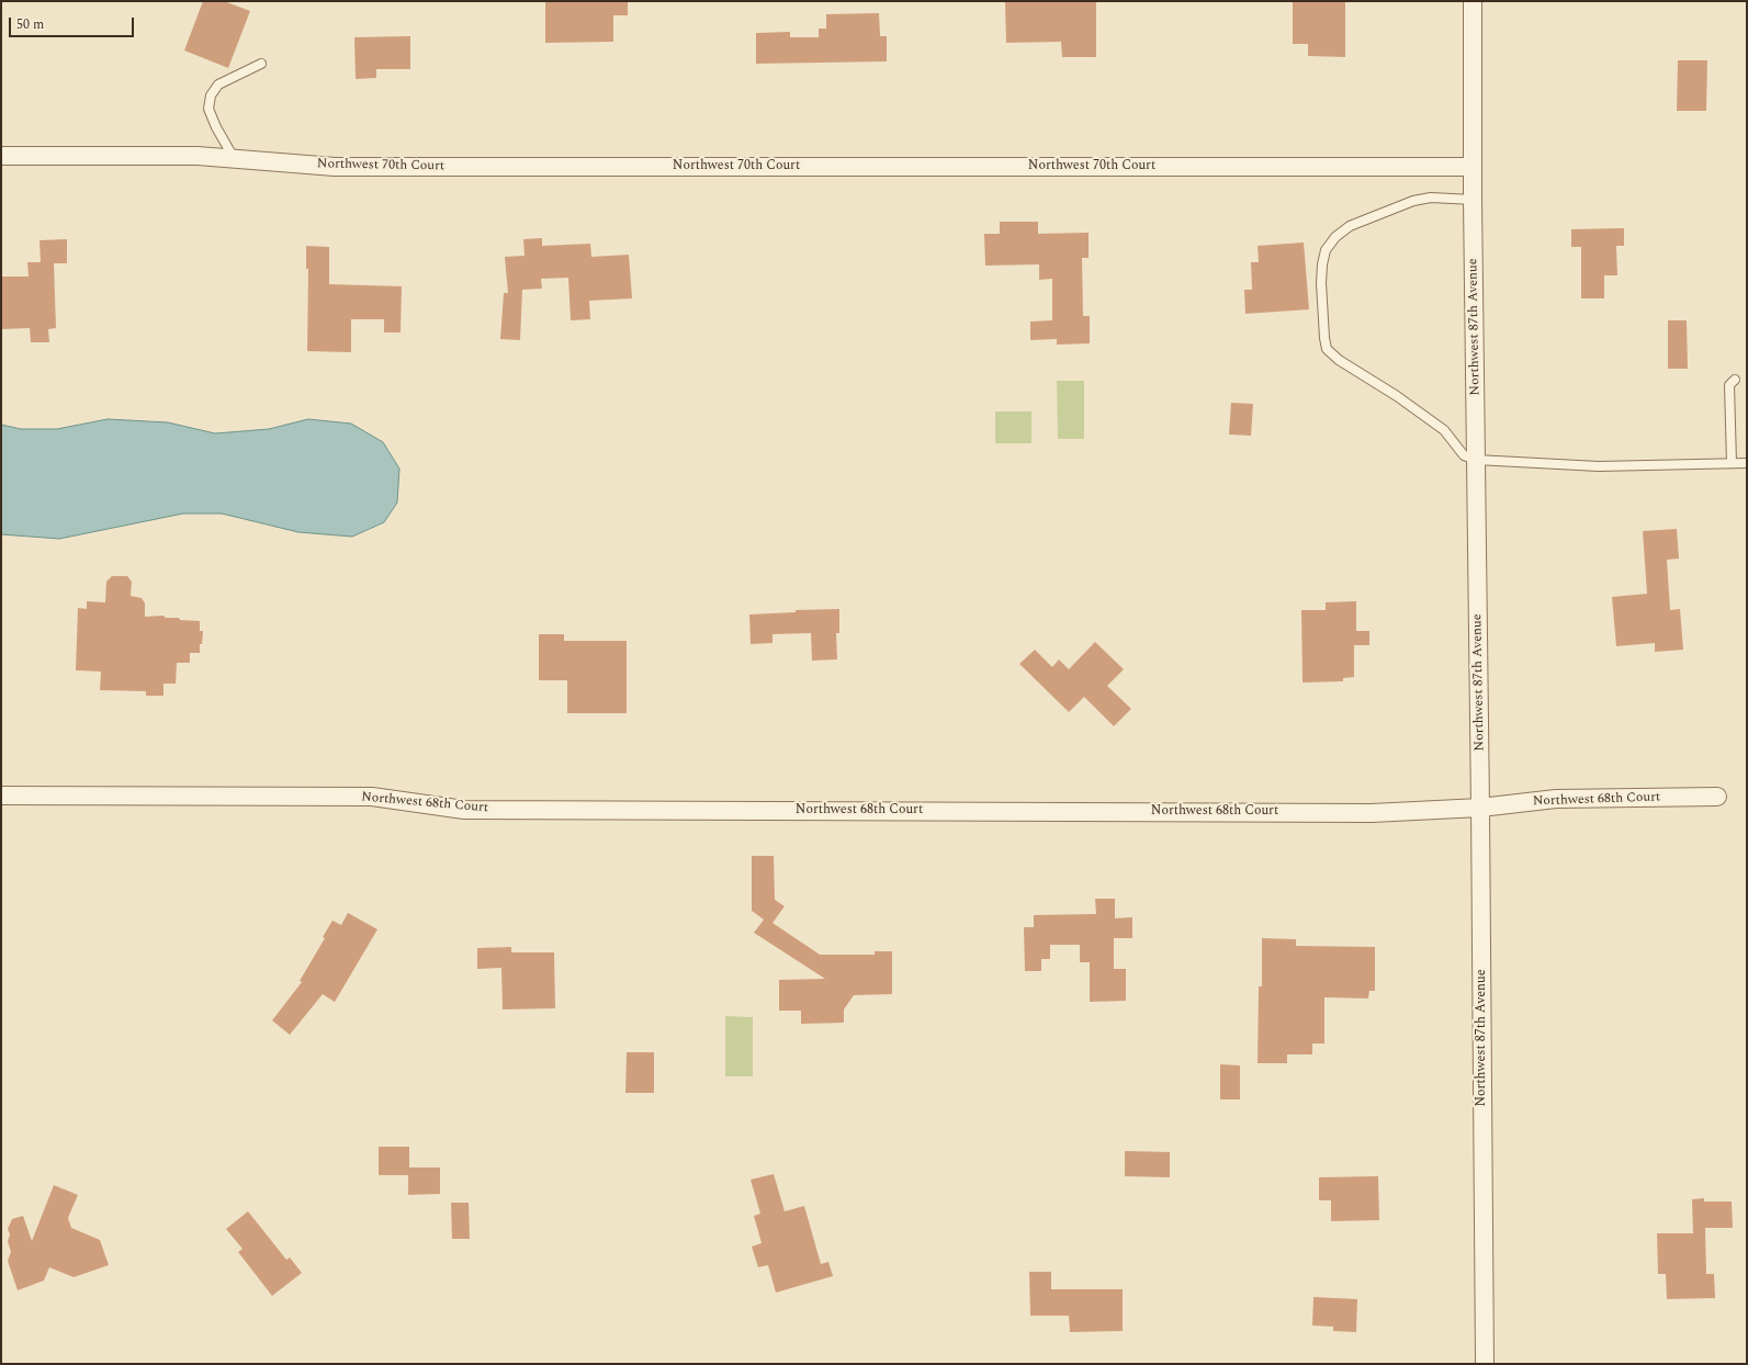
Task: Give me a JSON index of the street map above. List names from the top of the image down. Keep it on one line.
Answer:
{"streets":{"street":["Northwest 70th Court","Northwest 87th Avenue","Northwest 68th Court"]},"crossings":[["Northwest 70th Court","Northwest 87th Avenue"],["Northwest 87th Avenue","Northwest 68th Court"]],"scale_bar":"50 m"}
